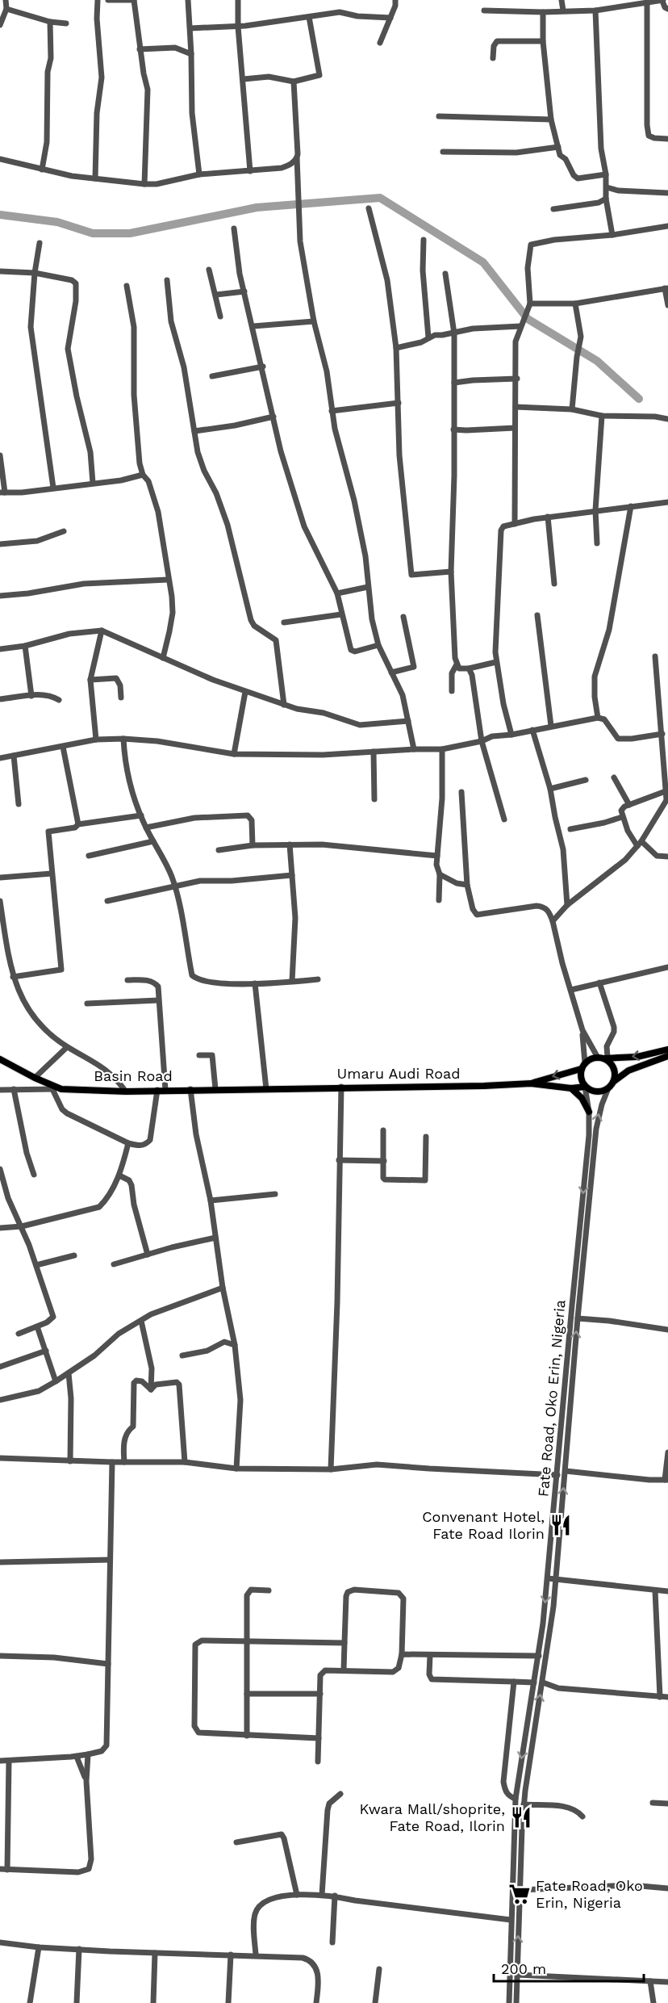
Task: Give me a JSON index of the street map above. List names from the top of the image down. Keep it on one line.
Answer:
{"streets":{"main road":["Umaru Audi Road","Basin Road"],"street":["Fate Road, Oko Erin, Nigeria"]},"crossings":[["Umaru Audi Road","Basin Road"]],"places":{"restaurant":["Convenant Hotel, Fate Road Ilorin","Kwara Mall/shoprite, Fate Road, Ilorin"],"supermarket":["Fate Road, Oko Erin, Nigeria"]},"scale_bar":"200 m"}
